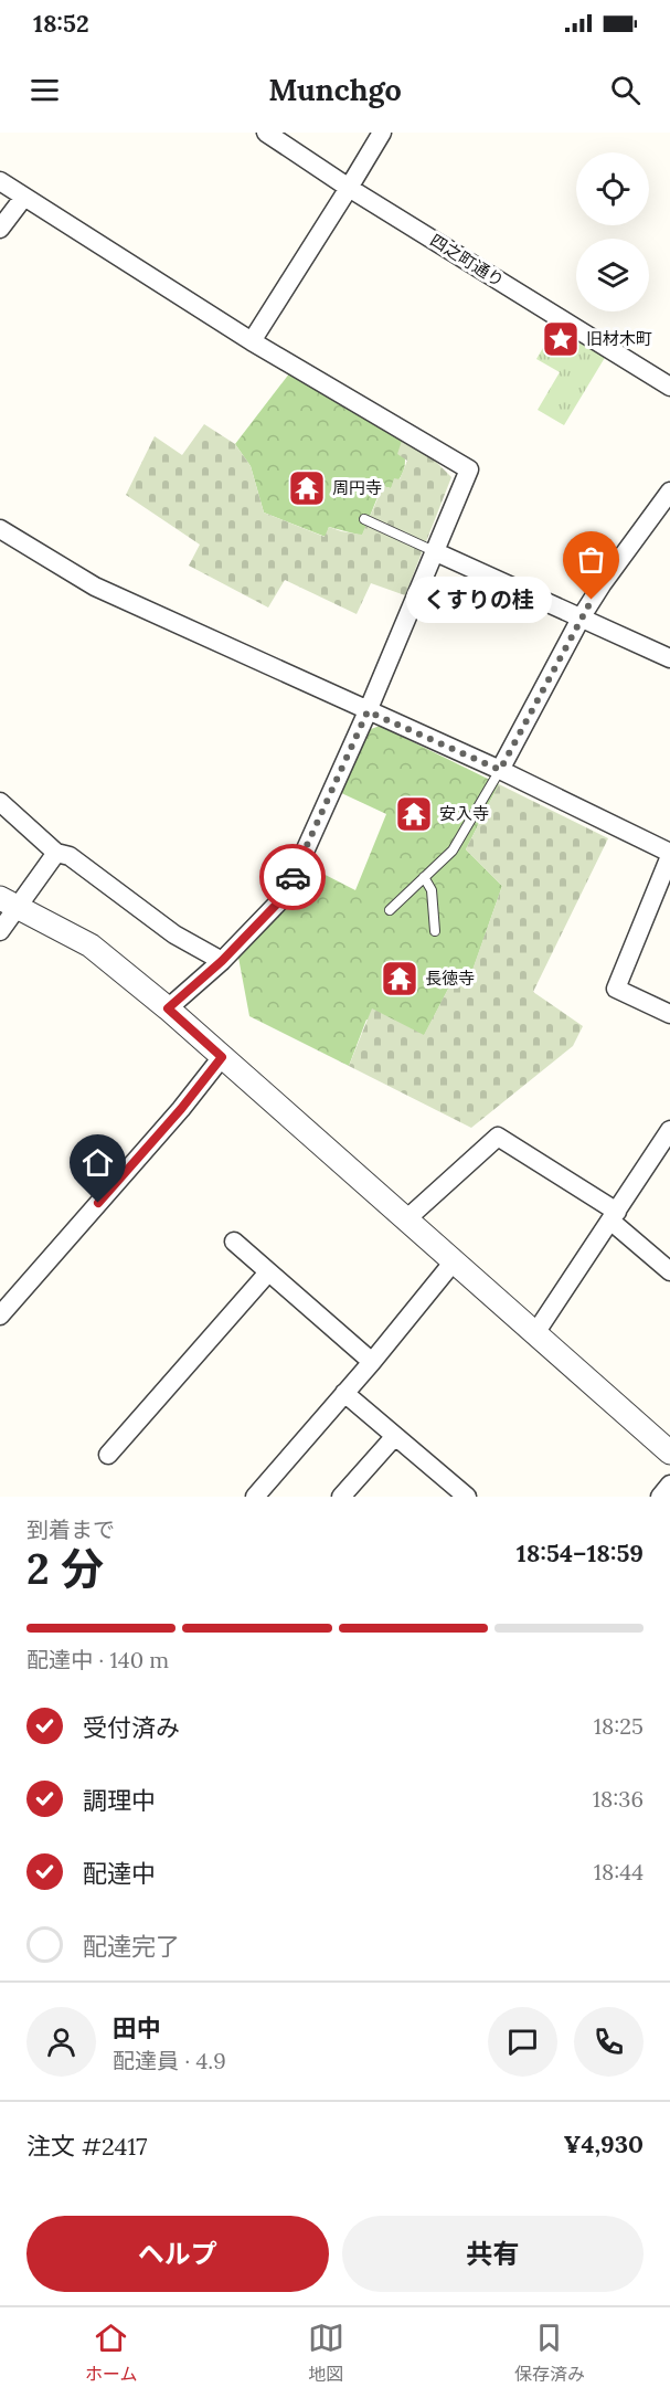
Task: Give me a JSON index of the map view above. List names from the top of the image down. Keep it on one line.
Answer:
{"streets":{"street":["四之町通り"]},"places":{"place":["旧材木町"],"temple":["周円寺","安入寺","長徳寺"],"other":["くすりの桂"]},"page":{"status":"18:52","header":"Munchgo","bubble":"くすりの桂","heading":["2 分","到着まで","18:54–18:59"],"panel":["田中","配達員 · 4.9","注文 #2417","¥4,930"],"bar":"配達中 · 140 m","list":[["受付済み","18:25"],["調理中","18:36"],["配達中","18:44"],"配達完了"],"buttons":["ヘルプ","共有"],"tabs":["ホーム","地図","保存済み"]}}
